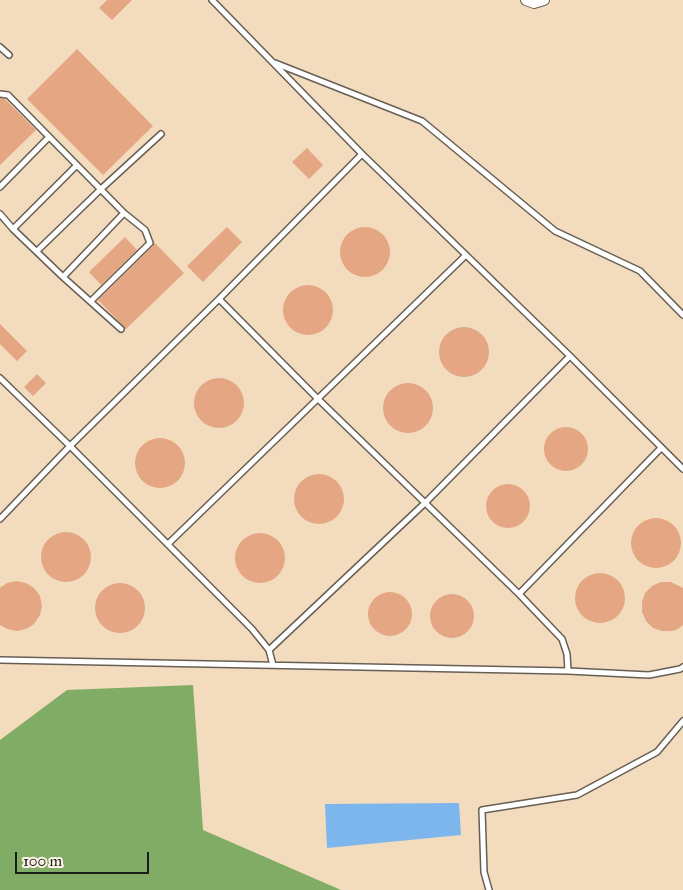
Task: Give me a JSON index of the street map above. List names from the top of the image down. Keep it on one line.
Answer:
{"scale_bar":"100 m"}
